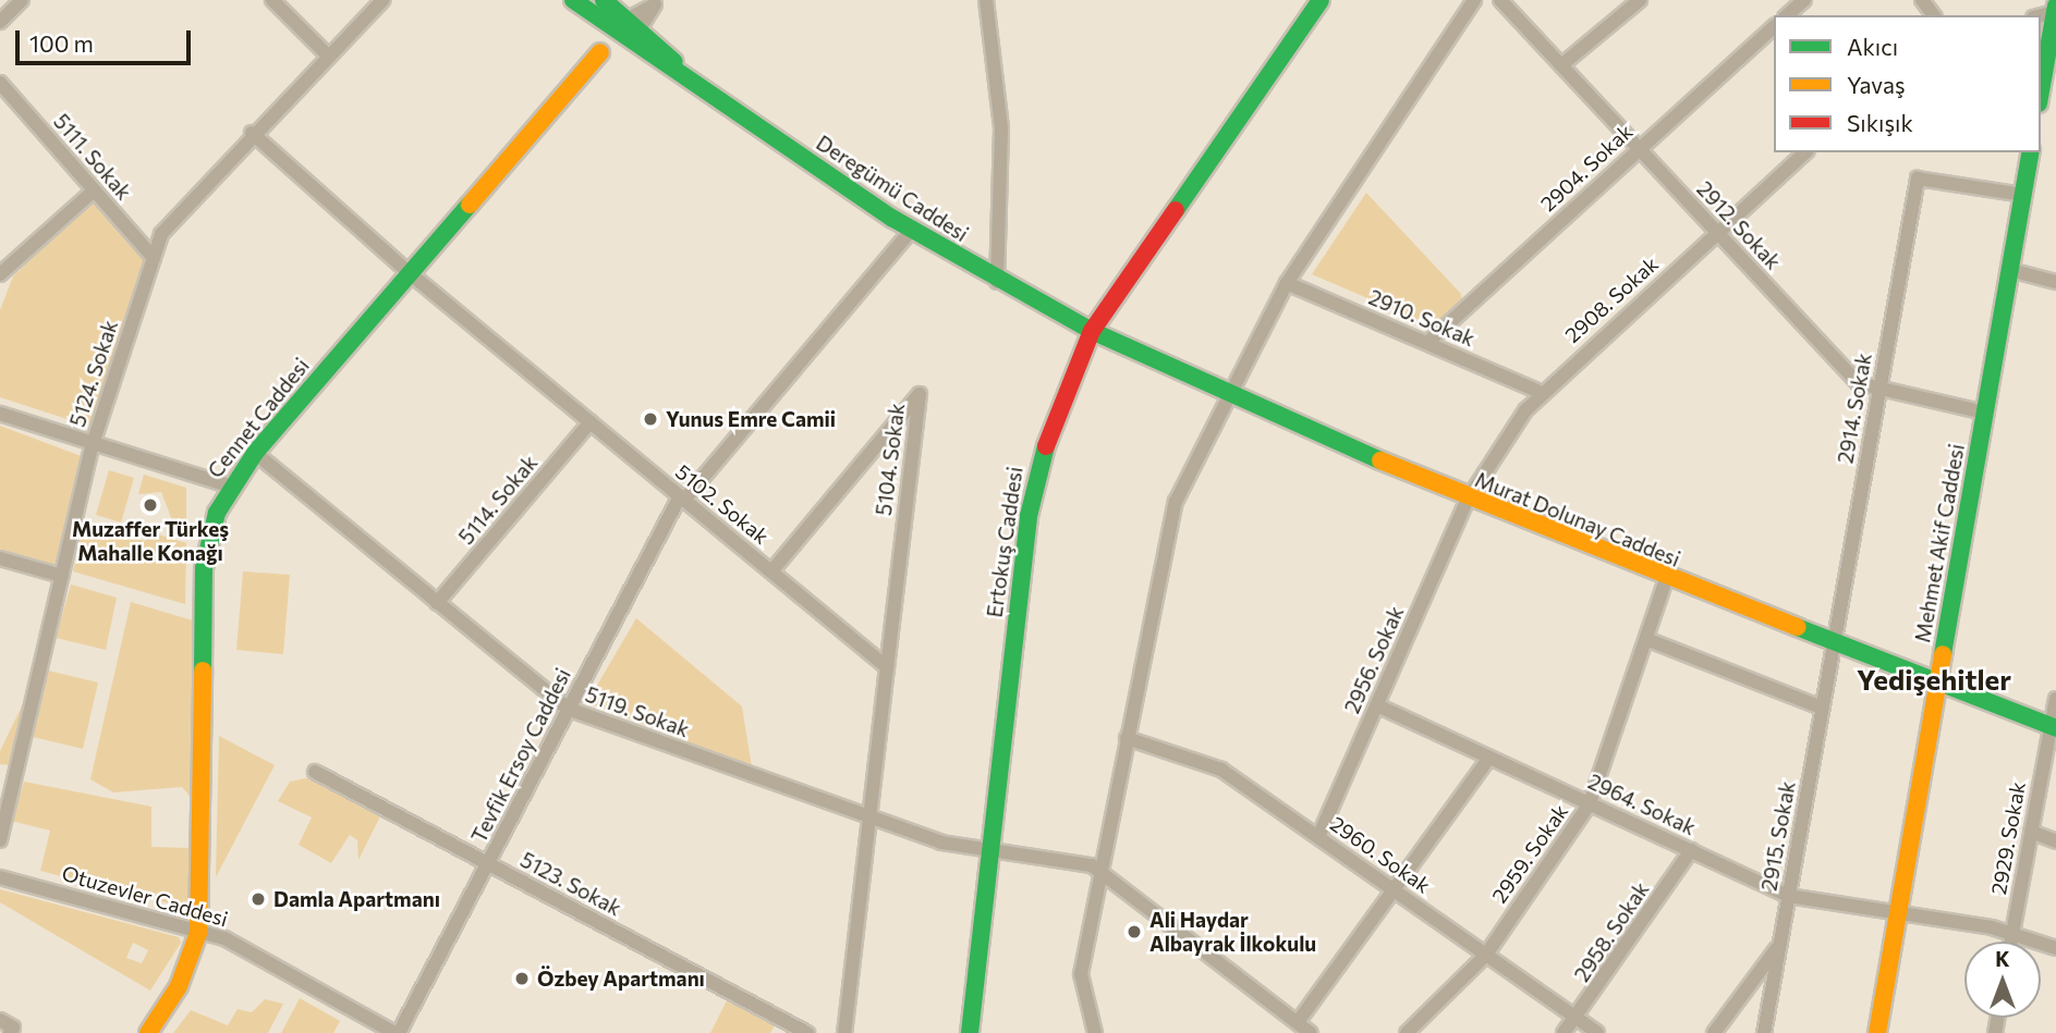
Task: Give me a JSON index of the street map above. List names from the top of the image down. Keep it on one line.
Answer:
{"streets":{"street":["5111. Sokak","2904. Sokak","Deregümü Caddesi","2912. Sokak","2908. Sokak","2910. Sokak","5124. Sokak","2914. Sokak","Cennet Caddesi","5104. Sokak","5114. Sokak","5102. Sokak","Murat Dolunay Caddesi","Ertokuş Caddesi","Mehmet Akif Caddesi","2956. Sokak","5119. Sokak","Tevfik Ersoy Caddesi","2964. Sokak","2915. Sokak","2929. Sokak","2959. Sokak","2960. Sokak","5123. Sokak","Otuzevler Caddesi","2958. Sokak"]},"crossings":[["5111. Sokak","5124. Sokak"],["2904. Sokak","2912. Sokak"],["2904. Sokak","2910. Sokak"],["Deregümü Caddesi","Cennet Caddesi"],["Deregümü Caddesi","Murat Dolunay Caddesi"],["Deregümü Caddesi","Ertokuş Caddesi"],["Deregümü Caddesi","Tevfik Ersoy Caddesi"],["2912. Sokak","2908. Sokak"],["2912. Sokak","2914. Sokak"],["2912. Sokak","Mehmet Akif Caddesi"],["2908. Sokak","2910. Sokak"],["2908. Sokak","Murat Dolunay Caddesi"],["2908. Sokak","2956. Sokak"],["5124. Sokak","5102. Sokak"],["2914. Sokak","Murat Dolunay Caddesi"],["2914. Sokak","Mehmet Akif Caddesi"],["2914. Sokak","2915. Sokak"],["Cennet Caddesi","5102. Sokak"],["Cennet Caddesi","5119. Sokak"],["Cennet Caddesi","Otuzevler Caddesi"],["5104. Sokak","5102. Sokak"],["5114. Sokak","5102. Sokak"],["5114. Sokak","5119. Sokak"],["5102. Sokak","Tevfik Ersoy Caddesi"],["Murat Dolunay Caddesi","Ertokuş Caddesi"],["Murat Dolunay Caddesi","Mehmet Akif Caddesi"],["Murat Dolunay Caddesi","2956. Sokak"],["Murat Dolunay Caddesi","2915. Sokak"],["Murat Dolunay Caddesi","2929. Sokak"],["Murat Dolunay Caddesi","2959. Sokak"],["Ertokuş Caddesi","5119. Sokak"],["Mehmet Akif Caddesi","2964. Sokak"],["2956. Sokak","2964. Sokak"],["2956. Sokak","2960. Sokak"],["5119. Sokak","Tevfik Ersoy Caddesi"],["Tevfik Ersoy Caddesi","5123. Sokak"],["Tevfik Ersoy Caddesi","Otuzevler Caddesi"],["2964. Sokak","2915. Sokak"],["2964. Sokak","2929. Sokak"],["2964. Sokak","2959. Sokak"],["2964. Sokak","2958. Sokak"],["2959. Sokak","2960. Sokak"],["2960. Sokak","2958. Sokak"]],"districts":["Yedişehitler"],"places":["Yunus Emre Camii","Muzaffer Türkeş Mahalle Konağı","Damla Apartmanı","Ali Haydar Albayrak İlkokulu","Özbey Apartmanı"],"legend":["Akıcı","Yavaş","Sıkışık"],"scale_bar":"100 m","north":"top"}
